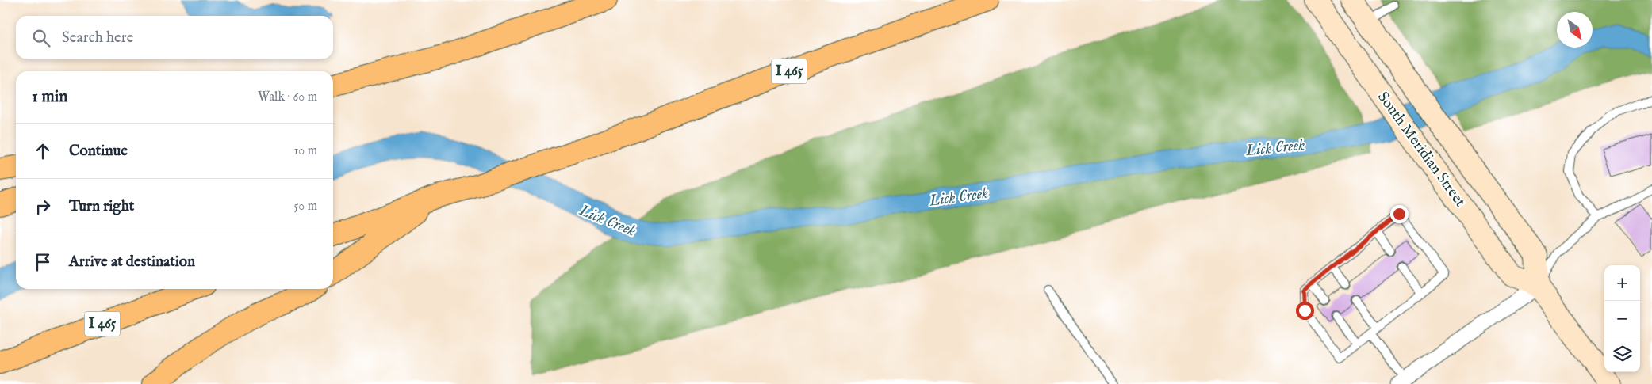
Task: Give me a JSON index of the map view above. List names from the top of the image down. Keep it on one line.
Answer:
{"streets":{"highway":["I 465"],"main road":["South Meridian Street"]},"water":["Lick Creek"],"north":"bottom right","page":{"search":"Search here","heading":["1 min","Walk · 60 m"],"list":[["Continue","10 m"],["Turn right","50 m"],"Arrive at destination"],"map_buttons":["+","−"]}}
